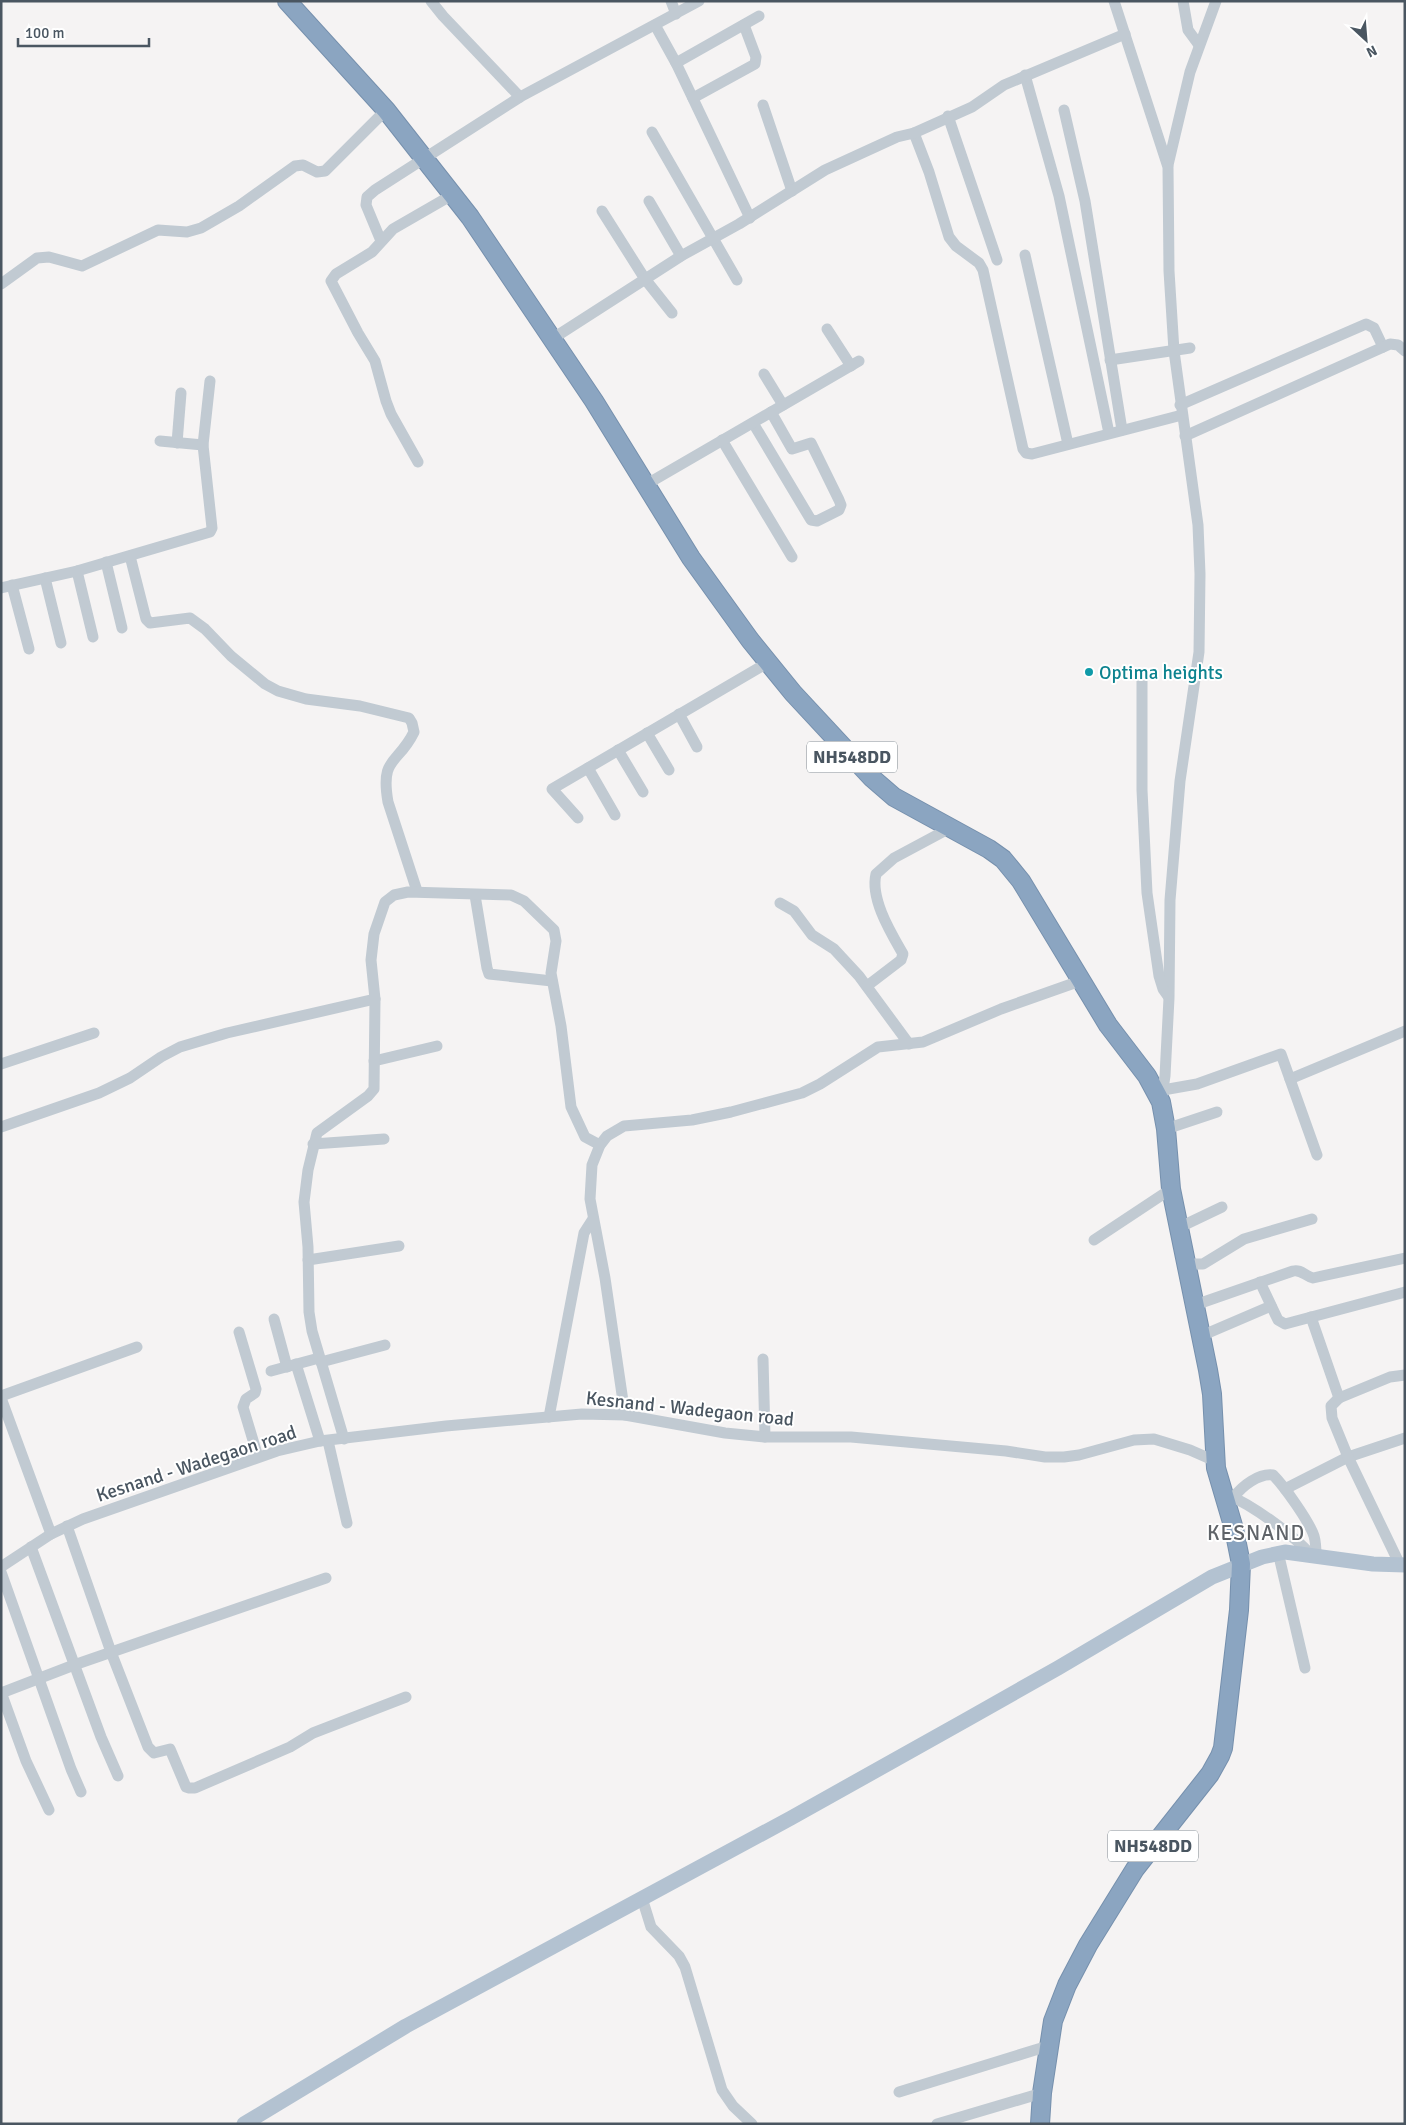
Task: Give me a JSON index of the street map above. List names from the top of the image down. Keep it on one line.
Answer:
{"streets":{"highway":["NH548DD"],"street":["Kesnand - Wadegaon road"]},"crossings":[["NH548DD","Kesnand - Wadegaon road"]],"districts":["KESNAND"],"places":["Optima heights"],"scale_bar":"100 m","north":"bottom right"}
